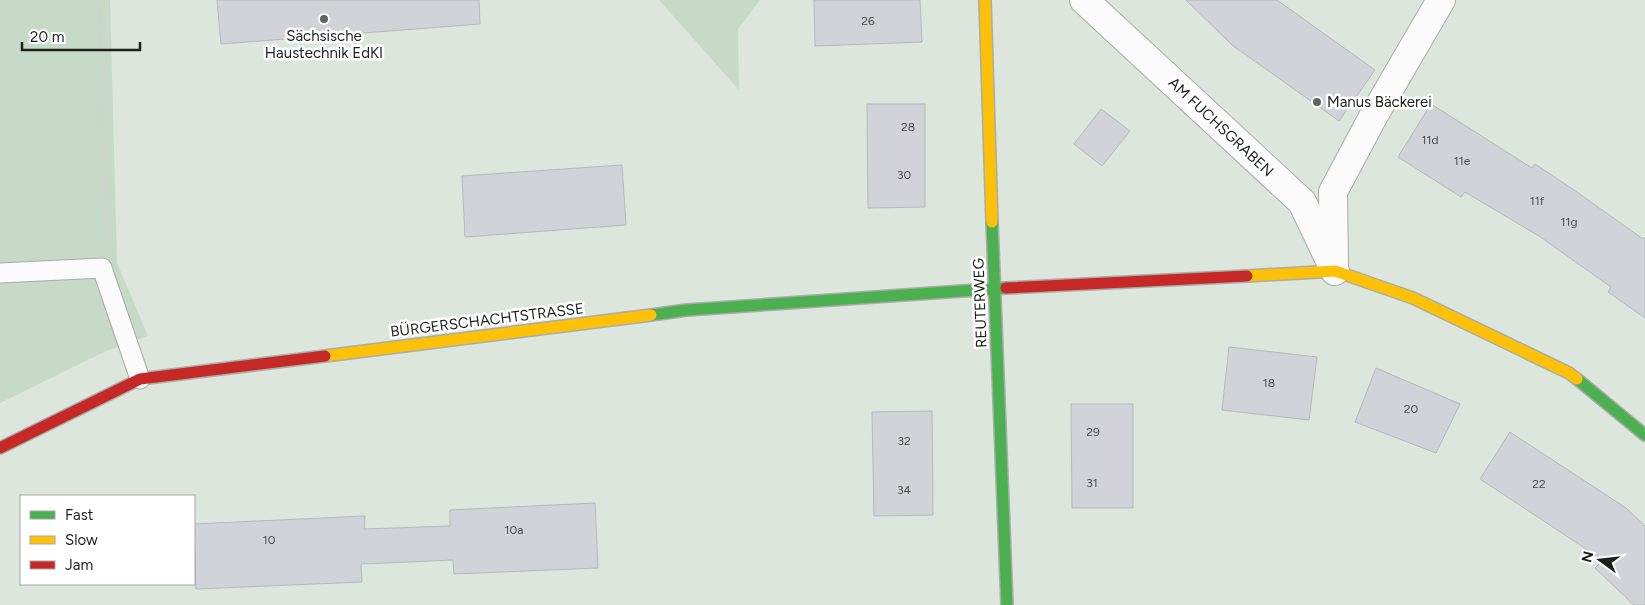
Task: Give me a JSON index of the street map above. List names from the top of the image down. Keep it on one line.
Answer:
{"streets":{"main road":["REUTERWEG","BÜRGERSCHACHTSTRASSE"],"street":["AM FUCHSGRABEN"]},"crossings":[["REUTERWEG","BÜRGERSCHACHTSTRASSE"]],"places":["Sächsische Haustechnik EdKI","Manus Bäckerei"],"house_numbers":["26","28","11d","11e","30","11f","11g","18","20","29","32","31","22","34","10a","10"],"legend":["Fast","Slow","Jam"],"scale_bar":"20 m","north":"left"}
